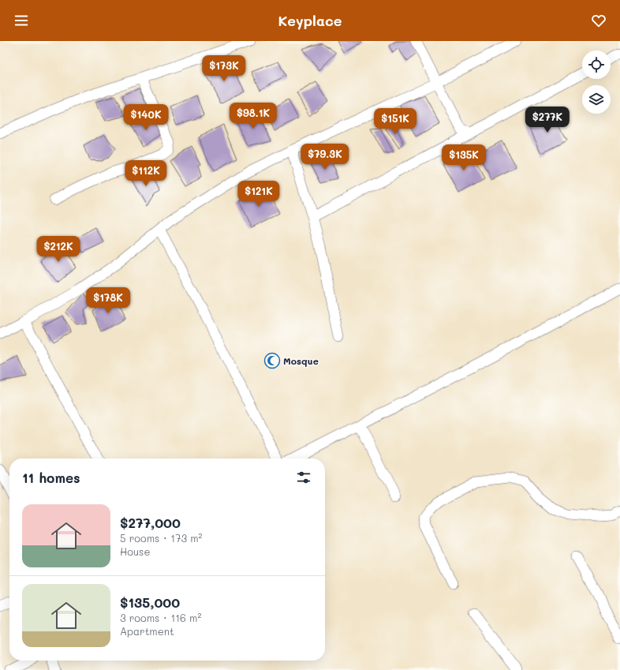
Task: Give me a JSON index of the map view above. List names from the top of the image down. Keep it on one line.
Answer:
{"places":{"mosque":["Mosque"]},"page":{"header":"Keyplace","price":["$173K","$98.1K","$140K","$277K","$151K","$79.3K","$135K","$112K","$121K","$212K","$178K"],"heading":"11 homes","list":[{"name":"$277,000","note":"5 rooms · 173 m² · House"},{"name":"$135,000","note":"3 rooms · 116 m² · Apartment"}]}}
